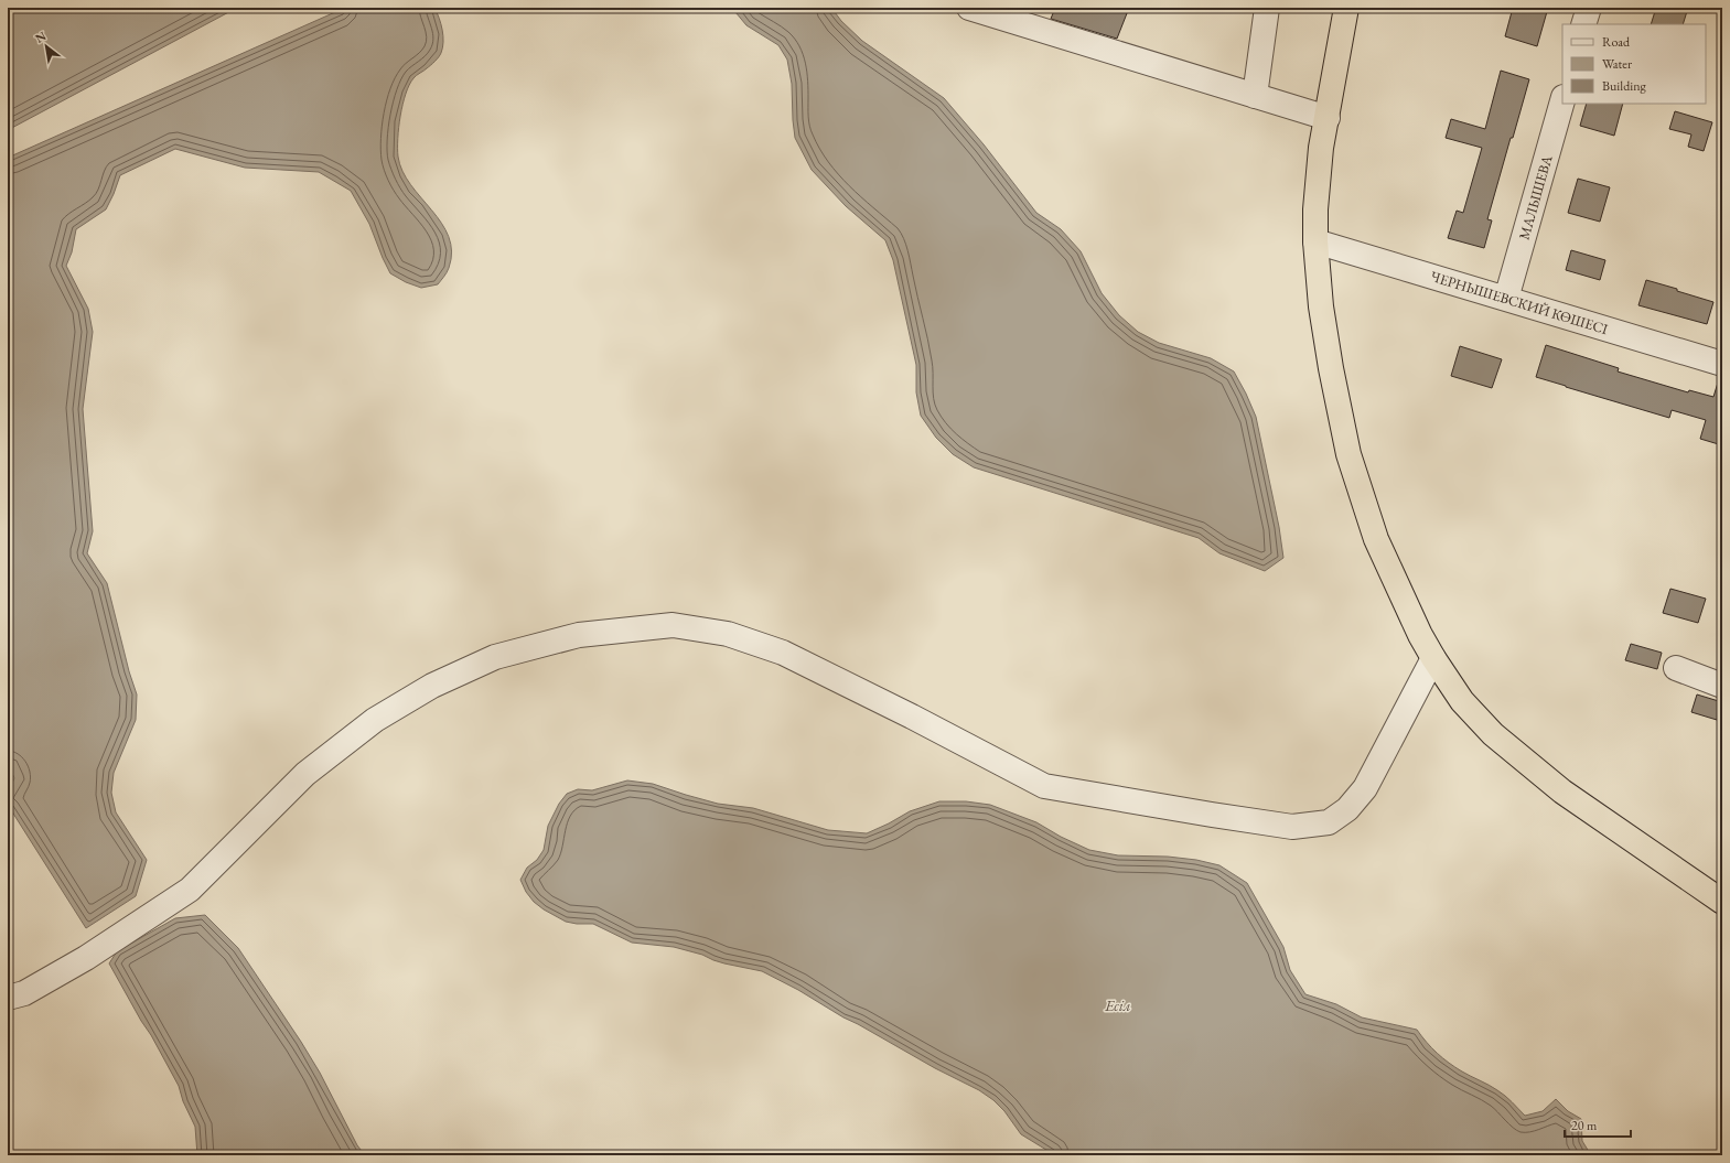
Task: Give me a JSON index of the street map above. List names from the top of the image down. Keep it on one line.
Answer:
{"streets":{"street":["МАЛЫШЕВА","ЧЕРНЫШЕВСКИЙ КӨШЕСІ"]},"crossings":[["МАЛЫШЕВА","ЧЕРНЫШЕВСКИЙ КӨШЕСІ"]],"water":["Есіл"],"legend":["Road","Water","Building"],"scale_bar":"20 m","north":"top left"}
